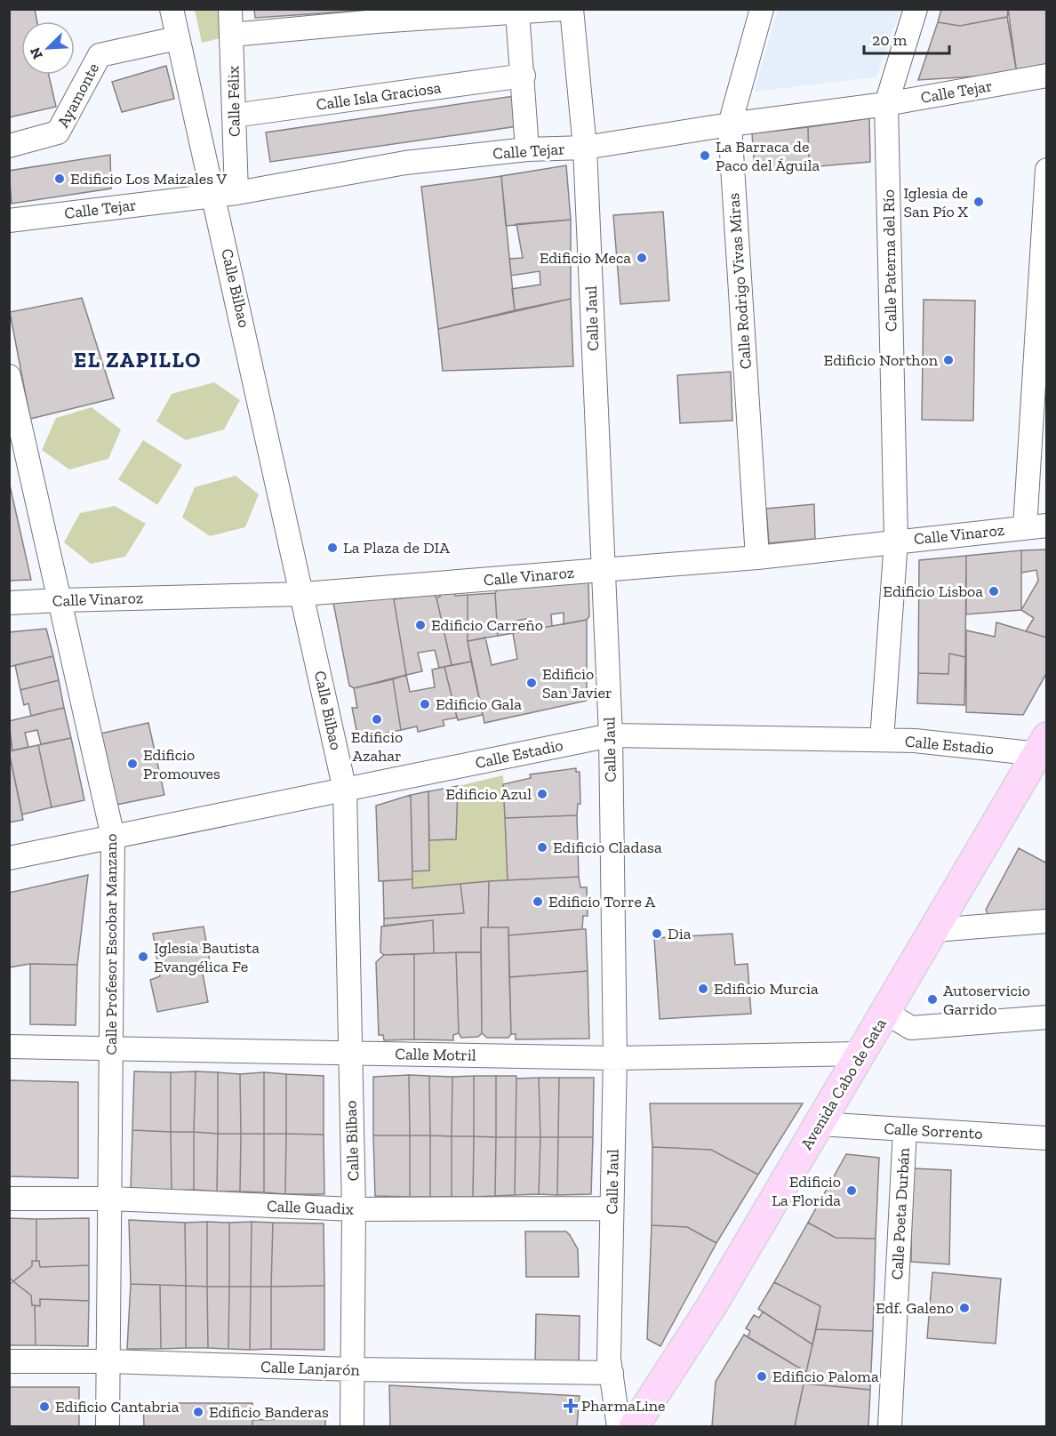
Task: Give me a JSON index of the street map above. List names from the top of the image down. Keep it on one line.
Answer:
{"streets":{"main road":["Avenida Cabo de Gata"],"street":["Calle Tejar","Ayamonte","Calle Isla Graciosa","Calle Félix","Calle Paterna del Río","Calle Rodrigo Vivas Miras","Calle Bilbao","Calle Jaul","Calle Vinaroz","Calle Estadio","Calle Profesor Escobar Manzano","Calle Motril","Calle Sorrento","Calle Guadix","Calle Poeta Durbán","Calle Lanjarón"]},"crossings":[["Calle Tejar","Calle Félix"],["Calle Tejar","Calle Paterna del Río"],["Calle Tejar","Calle Rodrigo Vivas Miras"],["Calle Tejar","Calle Bilbao"],["Calle Tejar","Calle Jaul"],["Ayamonte","Calle Bilbao"],["Calle Isla Graciosa","Calle Félix"],["Calle Félix","Calle Bilbao"],["Calle Paterna del Río","Calle Vinaroz"],["Calle Paterna del Río","Calle Estadio"],["Calle Rodrigo Vivas Miras","Calle Vinaroz"],["Calle Bilbao","Calle Vinaroz"],["Calle Bilbao","Calle Estadio"],["Calle Bilbao","Calle Motril"],["Calle Bilbao","Calle Guadix"],["Calle Bilbao","Calle Lanjarón"],["Calle Jaul","Calle Vinaroz"],["Calle Jaul","Calle Estadio"],["Calle Jaul","Calle Motril"],["Calle Jaul","Calle Guadix"],["Calle Jaul","Calle Lanjarón"],["Calle Vinaroz","Calle Profesor Escobar Manzano"],["Calle Estadio","Calle Profesor Escobar Manzano"],["Calle Estadio","Avenida Cabo de Gata"],["Calle Profesor Escobar Manzano","Calle Motril"],["Calle Profesor Escobar Manzano","Calle Guadix"],["Calle Profesor Escobar Manzano","Calle Lanjarón"],["Calle Motril","Avenida Cabo de Gata"],["Avenida Cabo de Gata","Calle Sorrento"],["Calle Sorrento","Calle Poeta Durbán"]],"districts":["EL ZAPILLO"],"places":{"other":["La Barraca de Paco del Águila","Edificio Los Maizales V","Iglesia de San Pío X","Edificio Meca","Edificio Northon","La Plaza de DIA","Edificio Lisboa","Edificio Carreño","Edificio San Javier","Edificio Gala","Edificio Azahar","Edificio Promouves","Edificio Azul","Edificio Cladasa","Edificio Torre A","Dia","Iglesia Bautista Evangélica Fe","Edificio Murcia","Autoservicio Garrido","Edificio La Florida","Edf. Galeno","Edificio Paloma","Edificio Cantabria","Edificio Banderas"],"health":["PharmaLine"]},"scale_bar":"20 m","north":"bottom left"}
